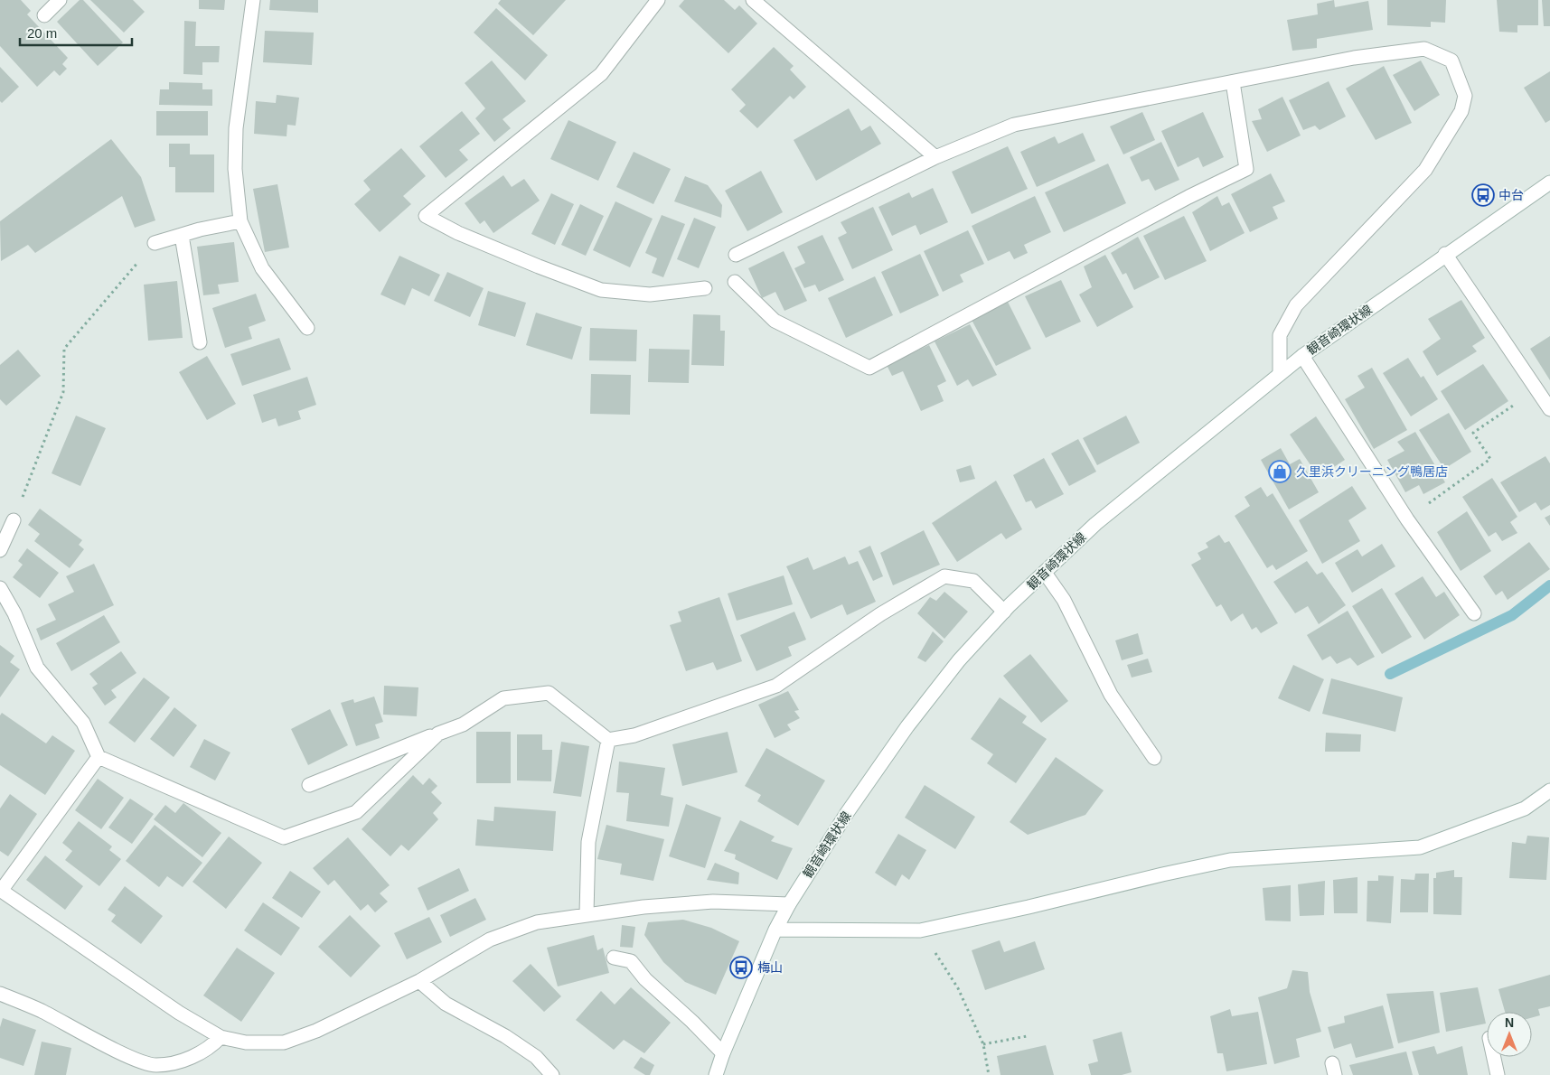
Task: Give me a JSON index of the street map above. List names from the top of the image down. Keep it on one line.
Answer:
{"streets":{"street":["観音崎環状線"]},"places":{"bus stop":["中台","梅山"],"shop":["久里浜クリーニング鴨居店"]},"scale_bar":"20 m","north":"top"}
